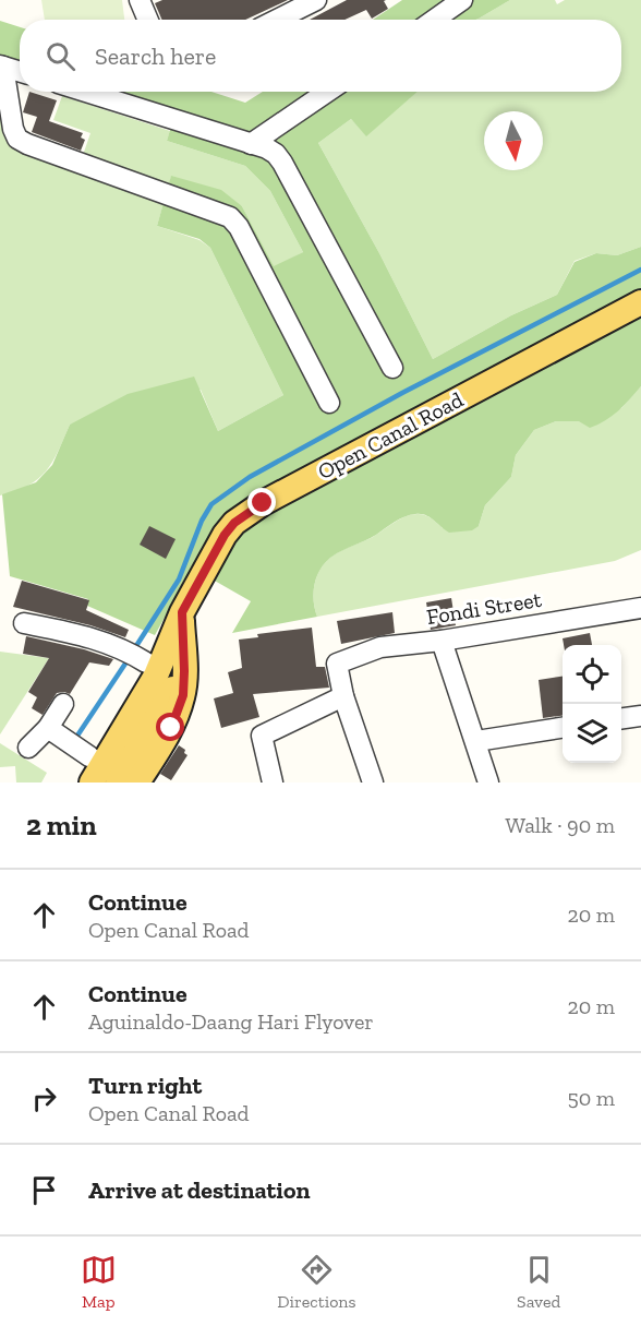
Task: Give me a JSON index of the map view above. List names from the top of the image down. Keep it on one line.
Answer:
{"streets":{"main road":["Open Canal Road"],"street":["Fondi Street"]},"north":"bottom","page":{"search":"Search here","heading":["2 min","Walk · 90 m"],"list":[["Continue","Open Canal Road","20 m"],["Continue","Aguinaldo-Daang Hari Flyover","20 m"],["Turn right","Open Canal Road","50 m"],"Arrive at destination"],"nav":["Map","Directions","Saved"]}}
